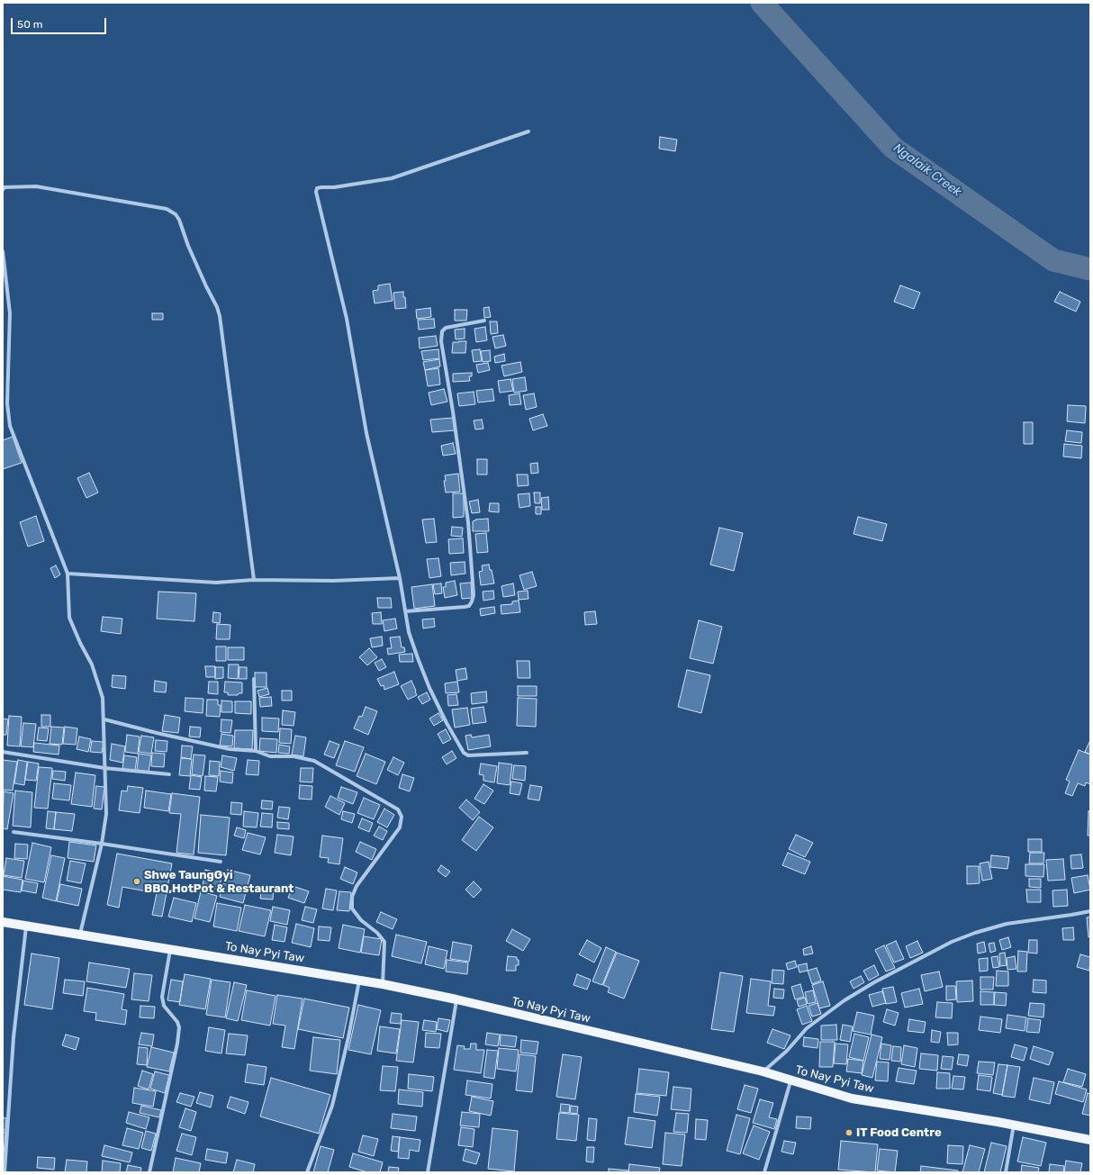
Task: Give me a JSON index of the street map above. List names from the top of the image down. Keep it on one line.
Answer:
{"streets":{"main road":["To Nay Pyi Taw"]},"water":["Ngalaik Creek"],"places":["Shwe TaungGyi BBQ,HotPot & Restaurant","IT Food Centre"],"scale_bar":"50 m"}
